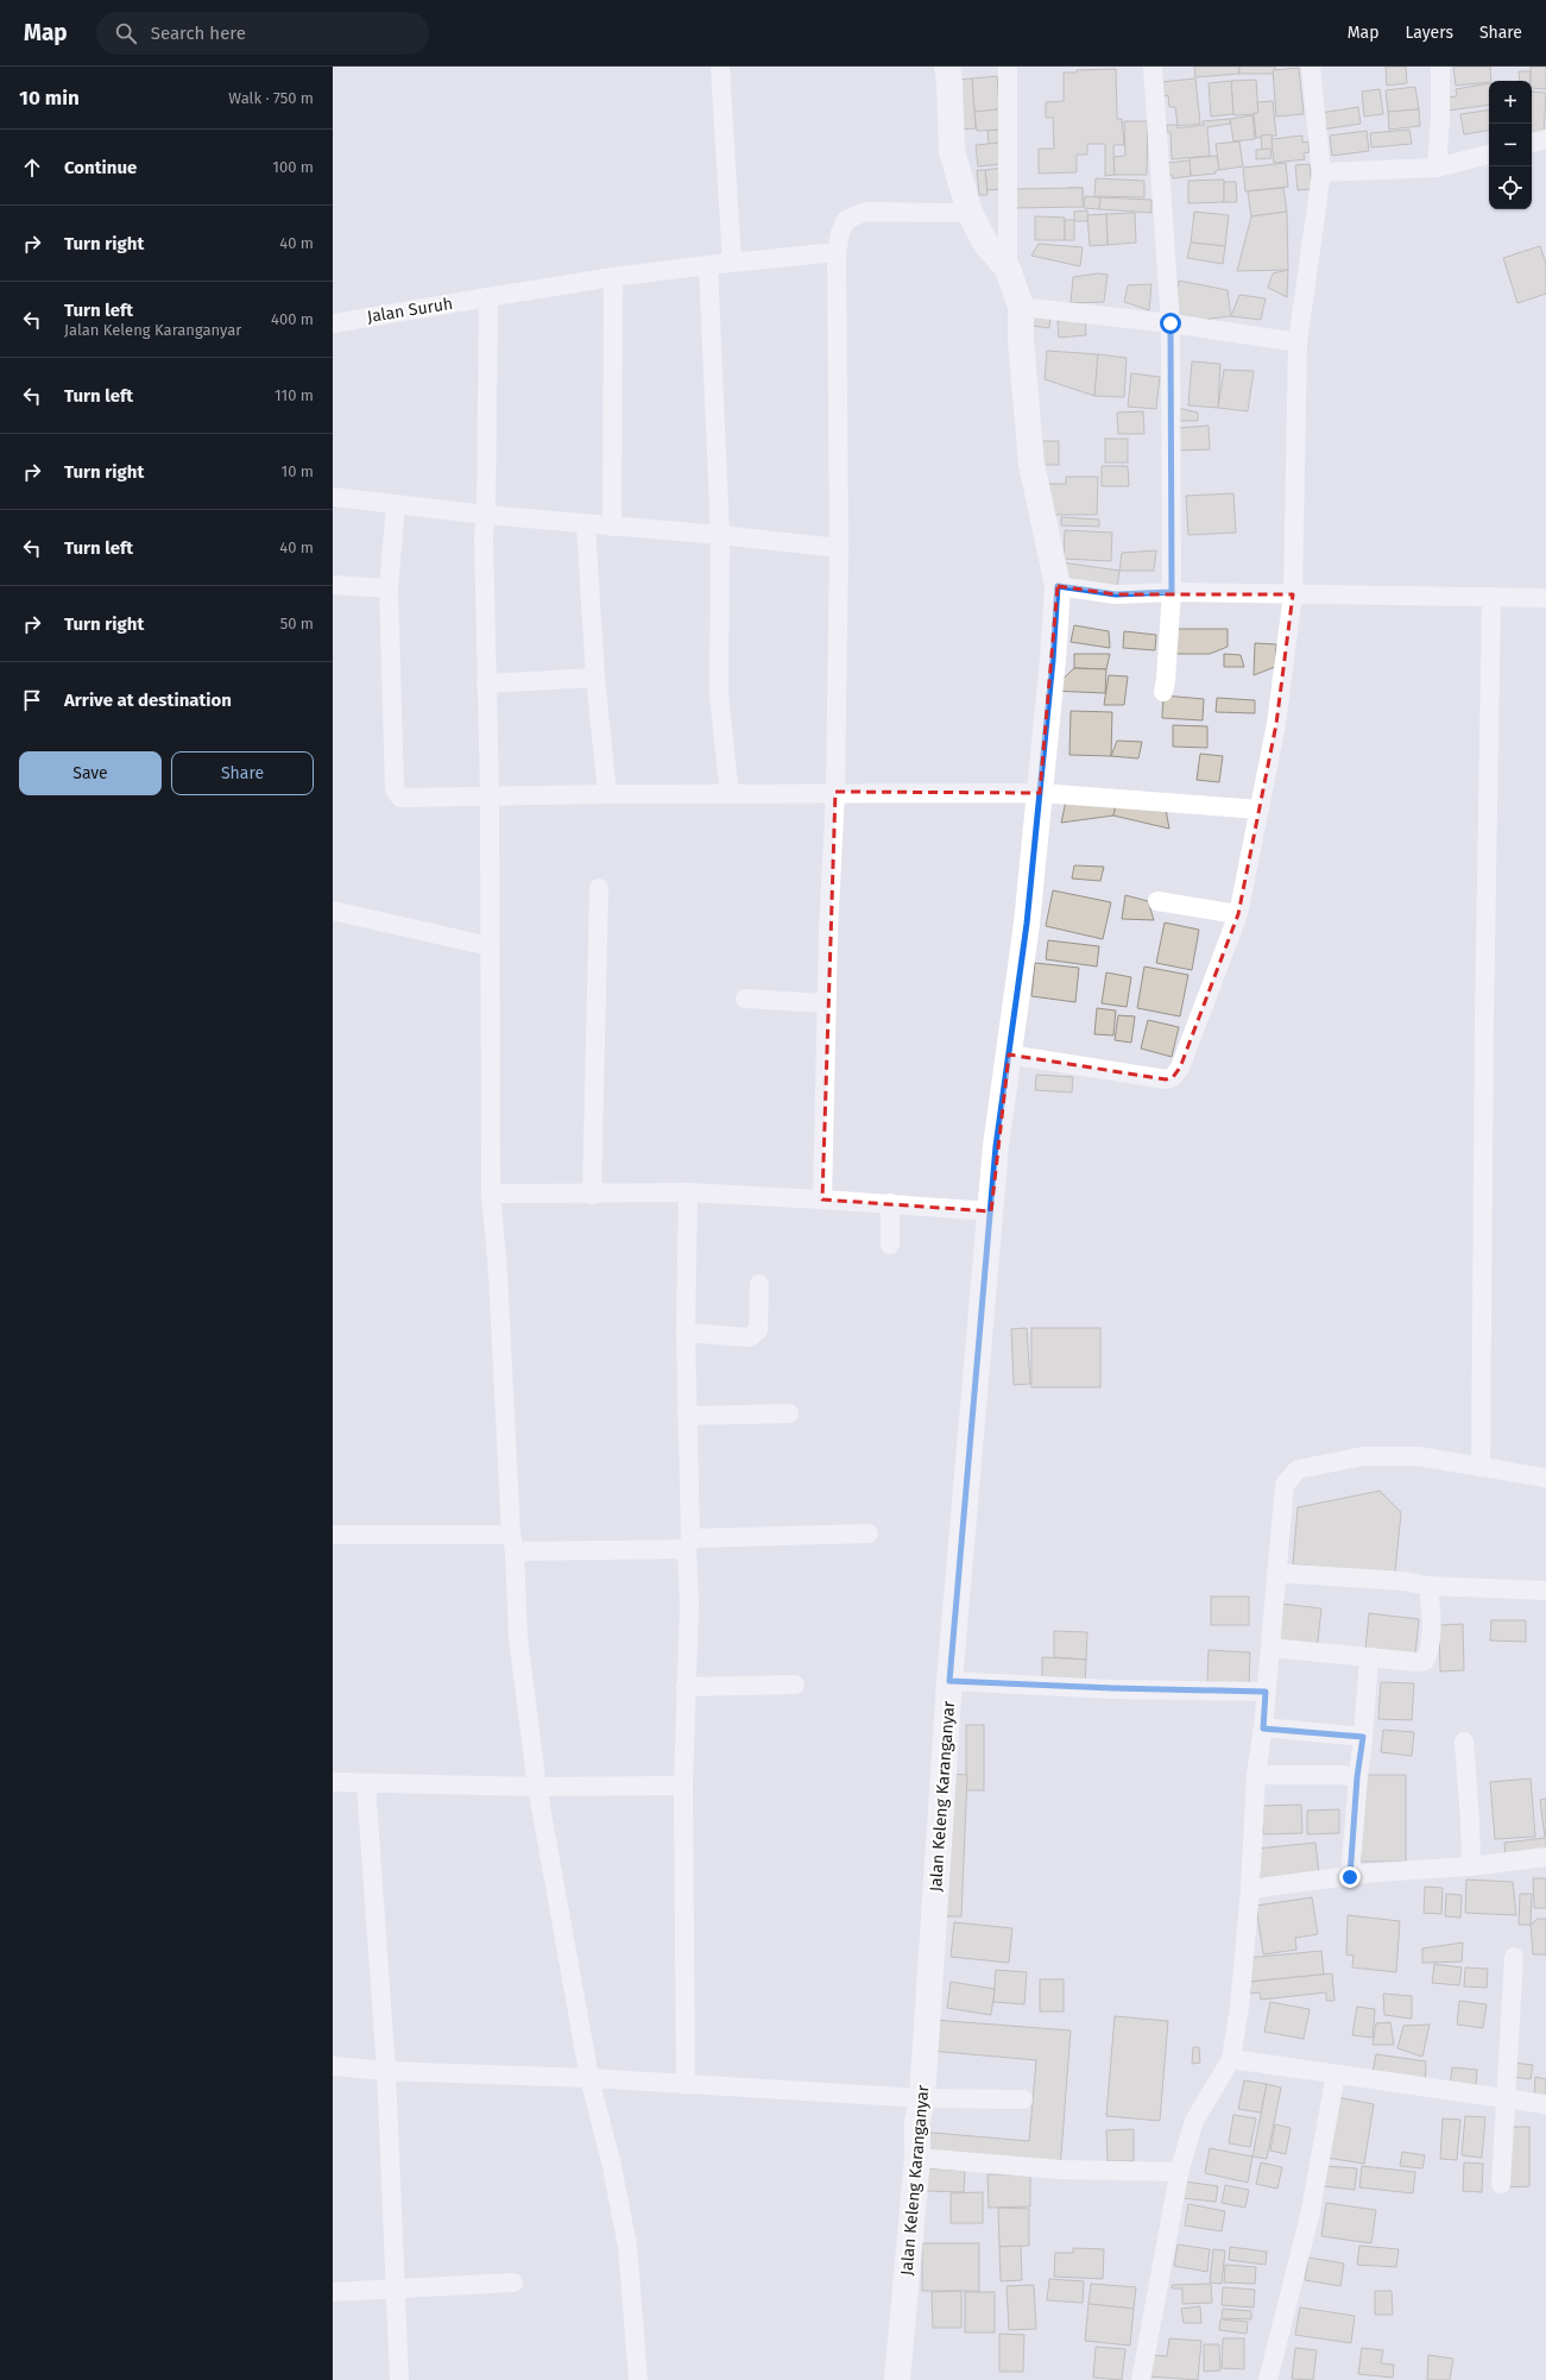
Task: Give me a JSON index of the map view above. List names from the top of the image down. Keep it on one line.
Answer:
{"streets":{"main road":["Jalan Keleng Karanganyar"],"street":["Jalan Suruh"]},"page":{"header":"Map","search":"Search here","nav":["Map","Layers","Share"],"heading":["10 min","Walk · 750 m"],"map_buttons":["+","−"],"list":[["Continue","100 m"],["Turn right","40 m"],["Turn left","Jalan Keleng Karanganyar","400 m"],["Turn left","110 m"],["Turn right","10 m"],["Turn left","40 m"],["Turn right","50 m"],"Arrive at destination"],"buttons":["Save","Share"]}}
